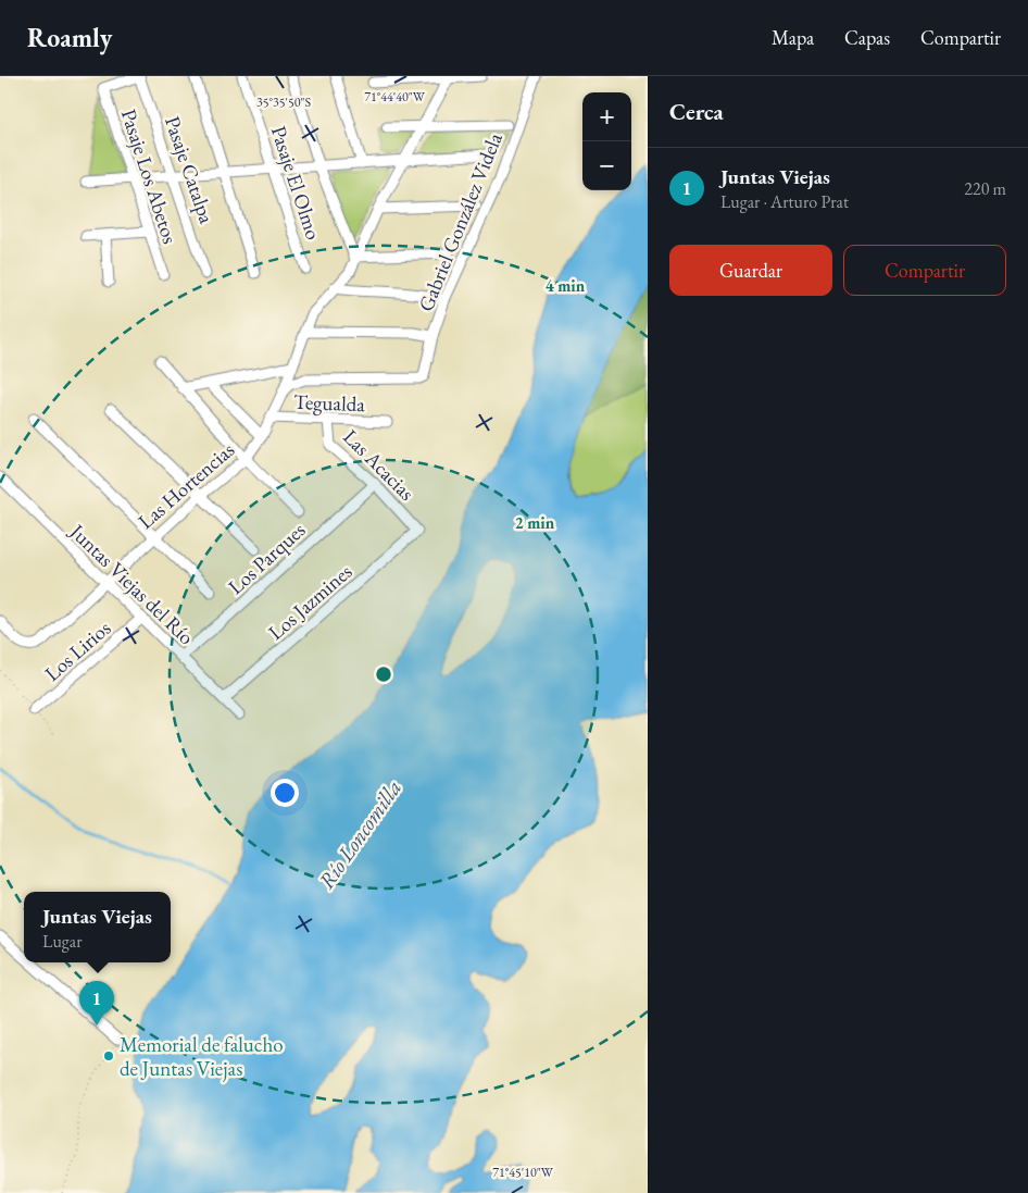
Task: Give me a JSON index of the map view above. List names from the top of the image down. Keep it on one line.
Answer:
{"streets":{"street":["Pasaje Catalpa","Pasaje Los Abetos","Pasaje El Olmo","Gabriel González Videla","Tegualda","Las Acacias","Las Hortencias","Los Parques","Juntas Viejas del Río","Los Jazmines","Los Lirios"]},"crossings":[["Pasaje Catalpa","Pasaje Los Abetos"],["Gabriel González Videla","Las Hortencias"],["Tegualda","Las Acacias"],["Tegualda","Las Hortencias"],["Las Acacias","Los Parques"],["Las Acacias","Los Jazmines"],["Las Hortencias","Juntas Viejas del Río"],["Los Parques","Juntas Viejas del Río"],["Juntas Viejas del Río","Los Jazmines"],["Juntas Viejas del Río","Los Lirios"]],"water":["Río Loncomilla"],"places":["Memorial de falucho de Juntas Viejas"],"page":{"header":"Roamly","nav":["Mapa","Capas","Compartir"],"heading":"Cerca","map_buttons":["+","−"],"list":[{"mark":"1","name":"Juntas Viejas","note":"Lugar · Arturo Prat","value":"220 m"}],"buttons":["Guardar","Compartir"],"popup":["Juntas Viejas","Lugar"],"pins":"1"},"coordinates":["71°44'40\"W","35°35'50\"S","71°45'10\"W"],"rings":["4 min","2 min"]}
